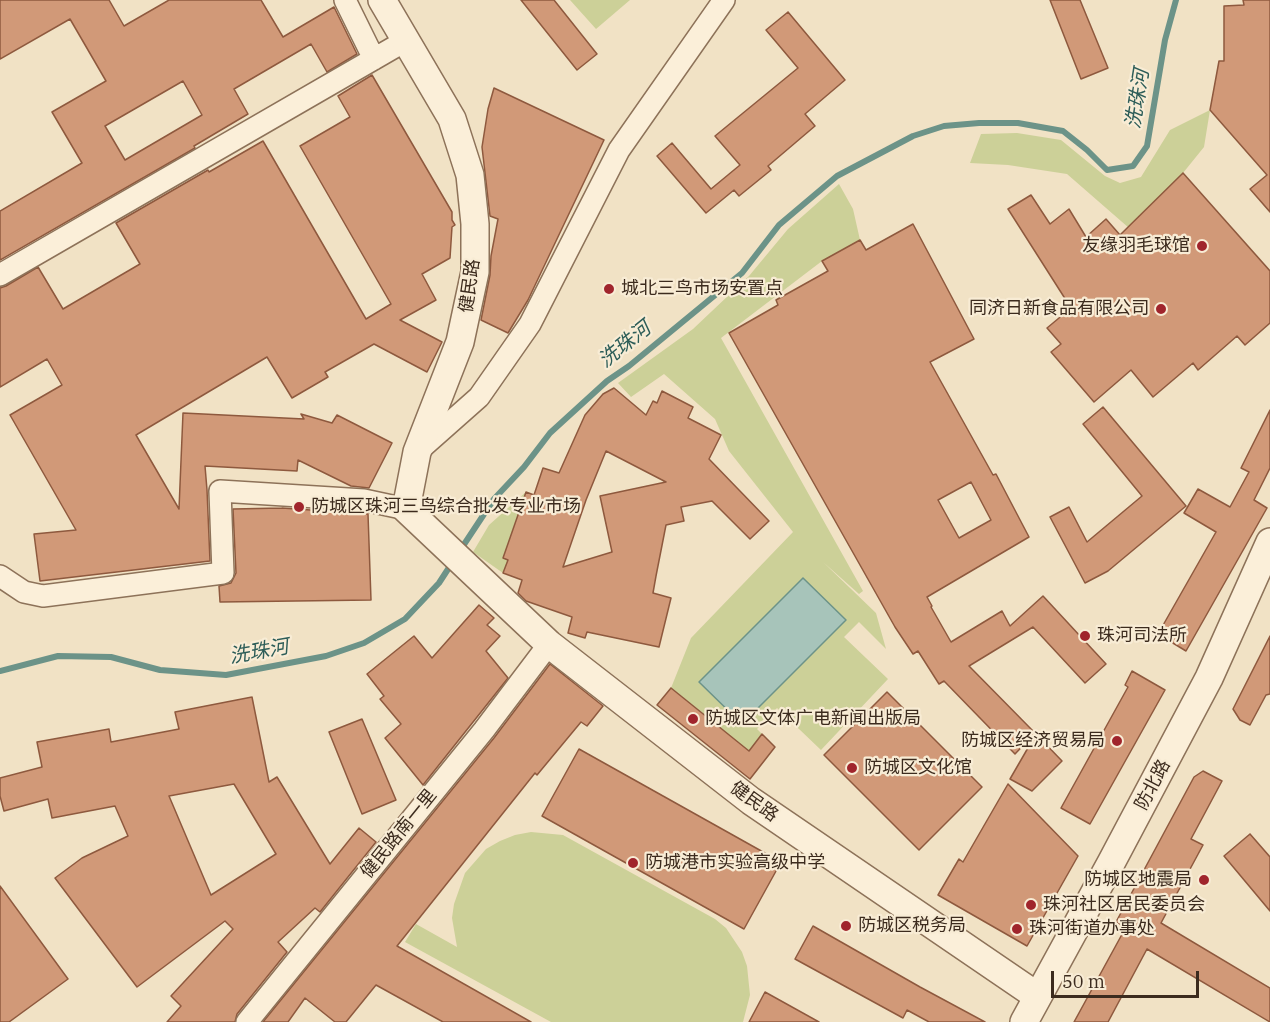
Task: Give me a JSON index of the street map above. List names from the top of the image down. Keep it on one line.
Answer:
{"streets":{"street":["健民路","防北路","健民路南一里"]},"crossings":[["健民路","防北路"],["健民路","健民路南一里"]],"water":["洗珠河"],"places":["友缘羽毛球馆","城北三鸟市场安置点","同济日新食品有限公司","防城区珠河三鸟综合批发专业市场","珠河司法所","防城区文体广电新闻出版局","防城区经济贸易局","防城区文化馆","防城港市实验高级中学","防城区地震局","珠河社区居民委员会","防城区税务局","珠河街道办事处"],"scale_bar":"50 m"}
